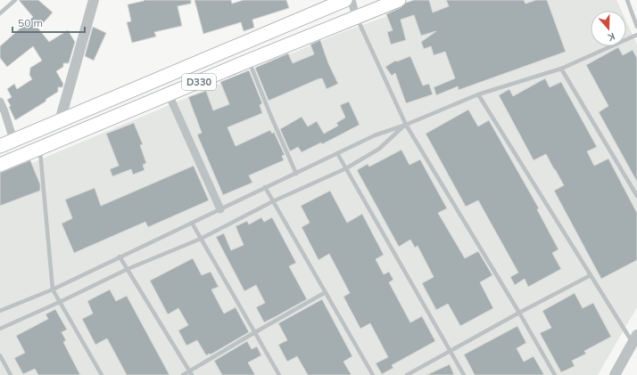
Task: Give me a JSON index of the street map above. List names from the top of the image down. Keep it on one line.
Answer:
{"streets":{"main road":["D330"]},"scale_bar":"50 m","north":"bottom"}
